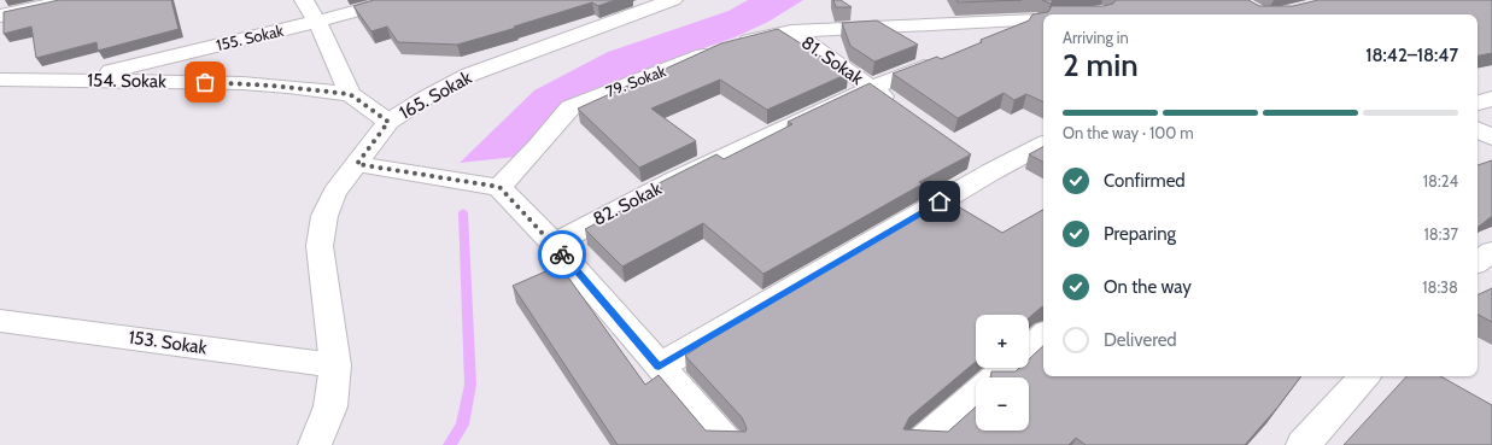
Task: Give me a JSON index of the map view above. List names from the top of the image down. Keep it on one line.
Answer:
{"streets":{"street":["155. Sokak","81. Sokak","154. Sokak","79. Sokak","165. Sokak","82. Sokak","153. Sokak"]},"crossings":[["155. Sokak","154. Sokak"],["81. Sokak","79. Sokak"],["81. Sokak","82. Sokak"],["154. Sokak","165. Sokak"],["165. Sokak","153. Sokak"]],"page":{"heading":["2 min","Arriving in","18:42–18:47"],"bar":"On the way · 100 m","list":[["Confirmed","18:24"],["Preparing","18:37"],["On the way","18:38"],"Delivered"],"map_buttons":["+","−"]}}
